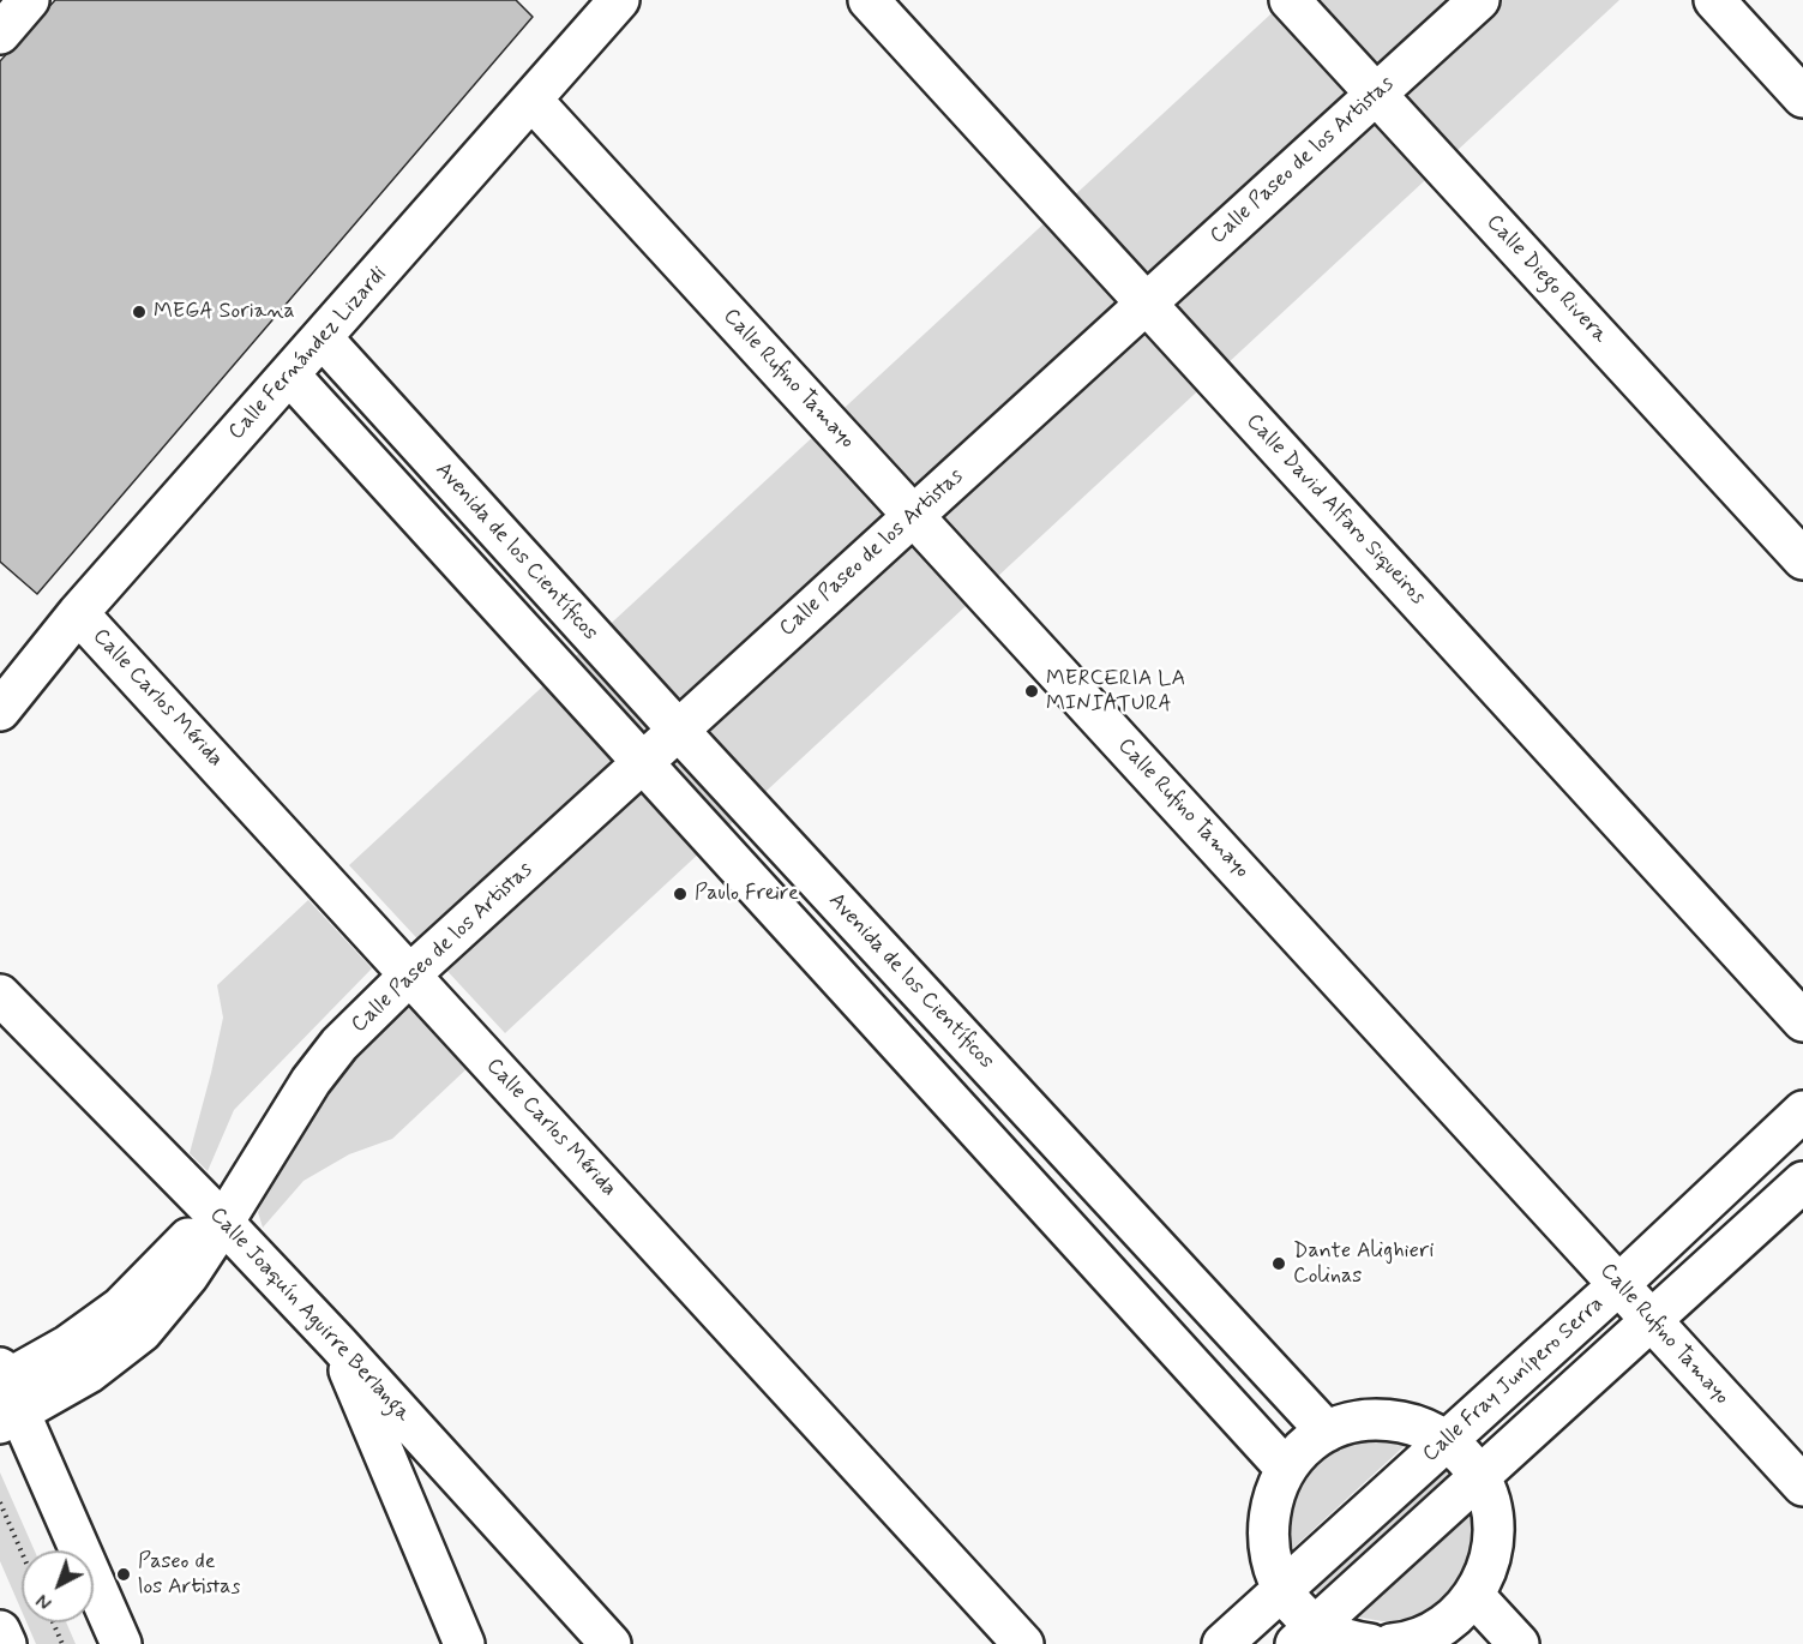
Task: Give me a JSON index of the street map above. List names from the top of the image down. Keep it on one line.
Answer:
{"streets":{"street":["Calle Paseo de los Artistas","Calle Diego Rivera","Calle Fernández Lizardi","Calle Rufino Tamayo","Calle David Alfaro Siqueiros","Avenida de los Científicos","Calle Carlos Mérida","Calle Joaquín Aguirre Berlanga","Calle Fray Junípero Serra"]},"crossings":[["Calle Paseo de los Artistas","Calle Diego Rivera"],["Calle Paseo de los Artistas","Calle Rufino Tamayo"],["Calle Paseo de los Artistas","Calle David Alfaro Siqueiros"],["Calle Paseo de los Artistas","Avenida de los Científicos"],["Calle Paseo de los Artistas","Calle Carlos Mérida"],["Calle Paseo de los Artistas","Calle Joaquín Aguirre Berlanga"],["Calle Fernández Lizardi","Calle Rufino Tamayo"],["Calle Fernández Lizardi","Avenida de los Científicos"],["Calle Fernández Lizardi","Calle Carlos Mérida"],["Calle Rufino Tamayo","Calle Fray Junípero Serra"]],"places":["MEGA Soriana","MERCERIA LA MINIATURA","Paulo Freire","Dante Alighieri Colinas","Paseo de los Artistas"],"north":"bottom left"}
